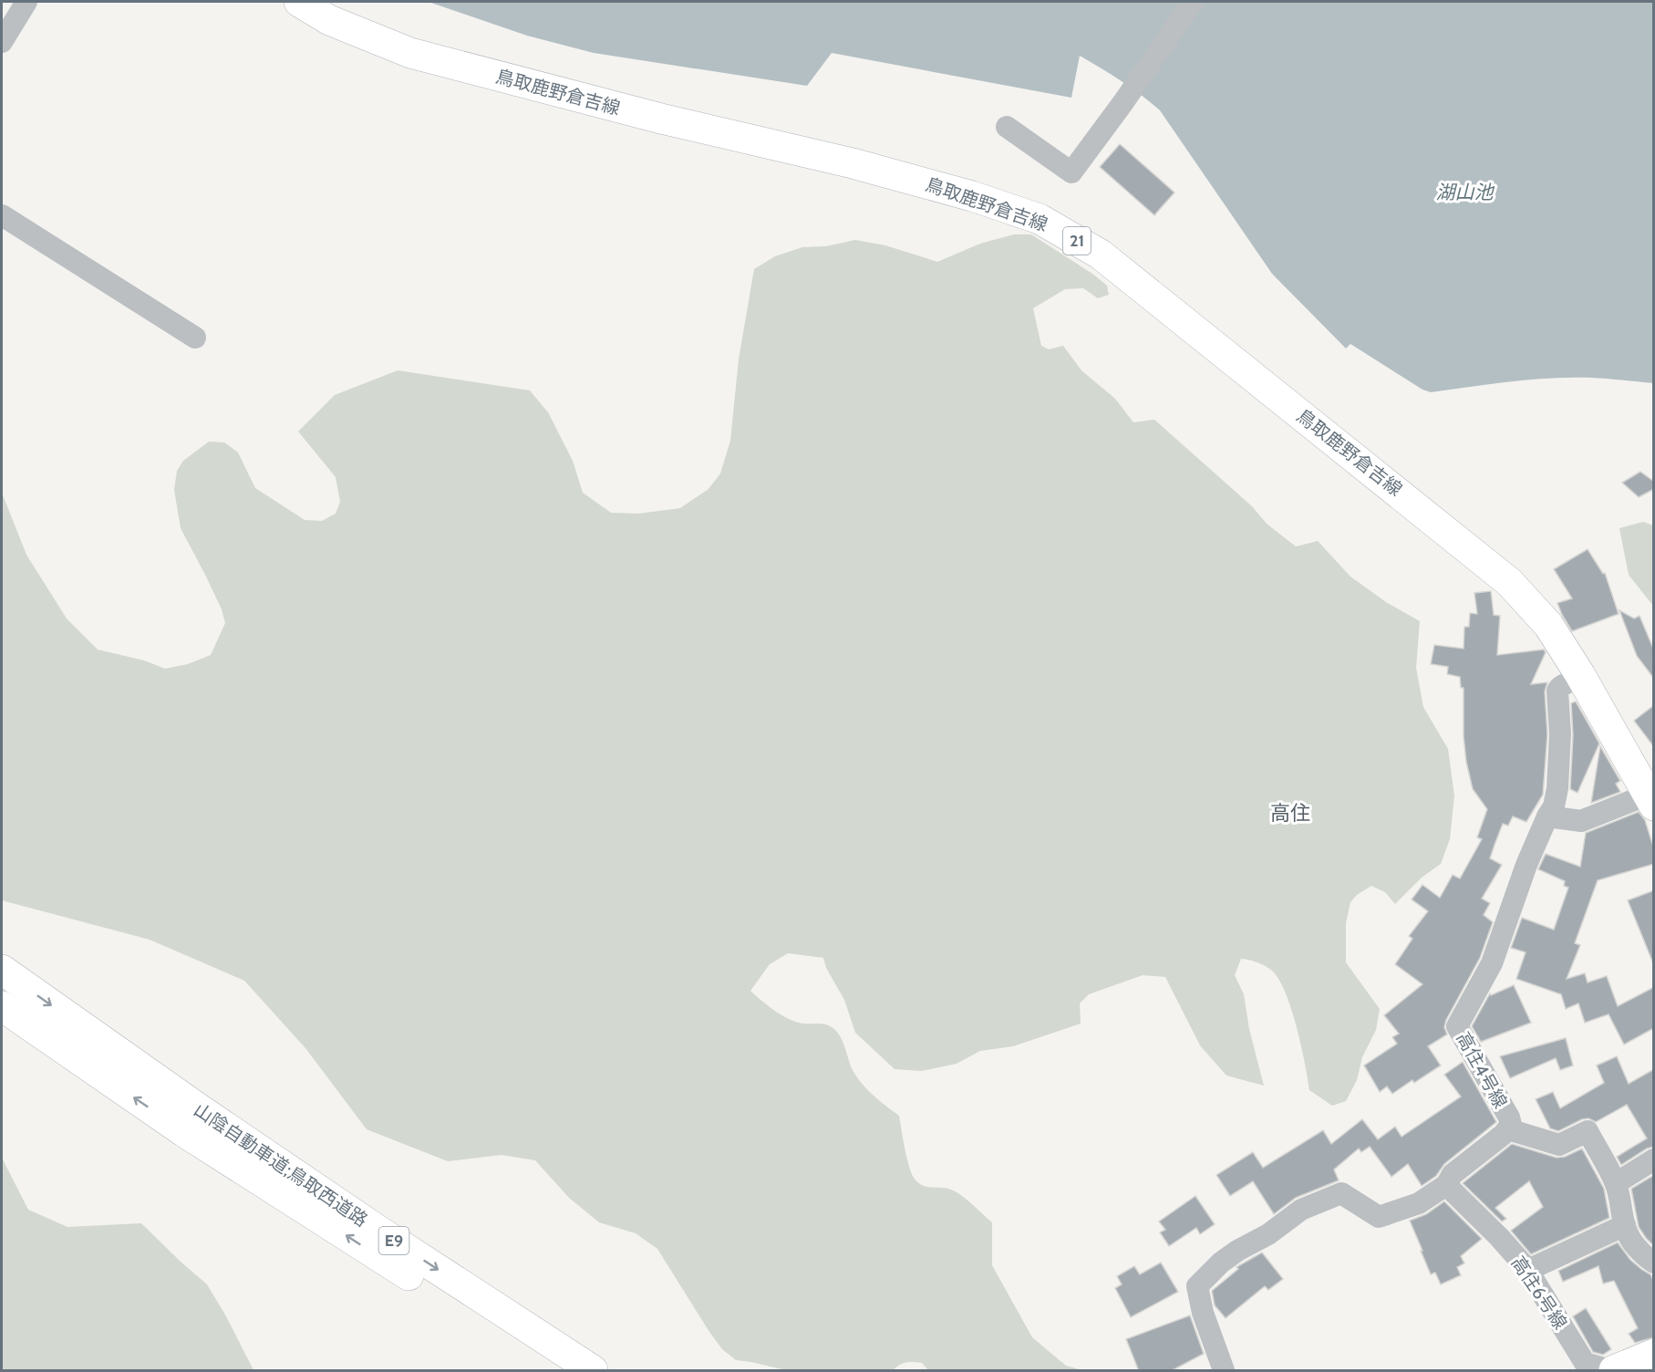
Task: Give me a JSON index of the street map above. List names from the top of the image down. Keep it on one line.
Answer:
{"streets":{"main road":["鳥取鹿野倉吉線","21","山陰自動車道;鳥取西道路","E9"],"street":["高住4号線","高住6号線"]},"crossings":[["鳥取鹿野倉吉線","高住4号線"],["高住4号線","高住6号線"]],"districts":["高住"],"water":["湖山池"]}
